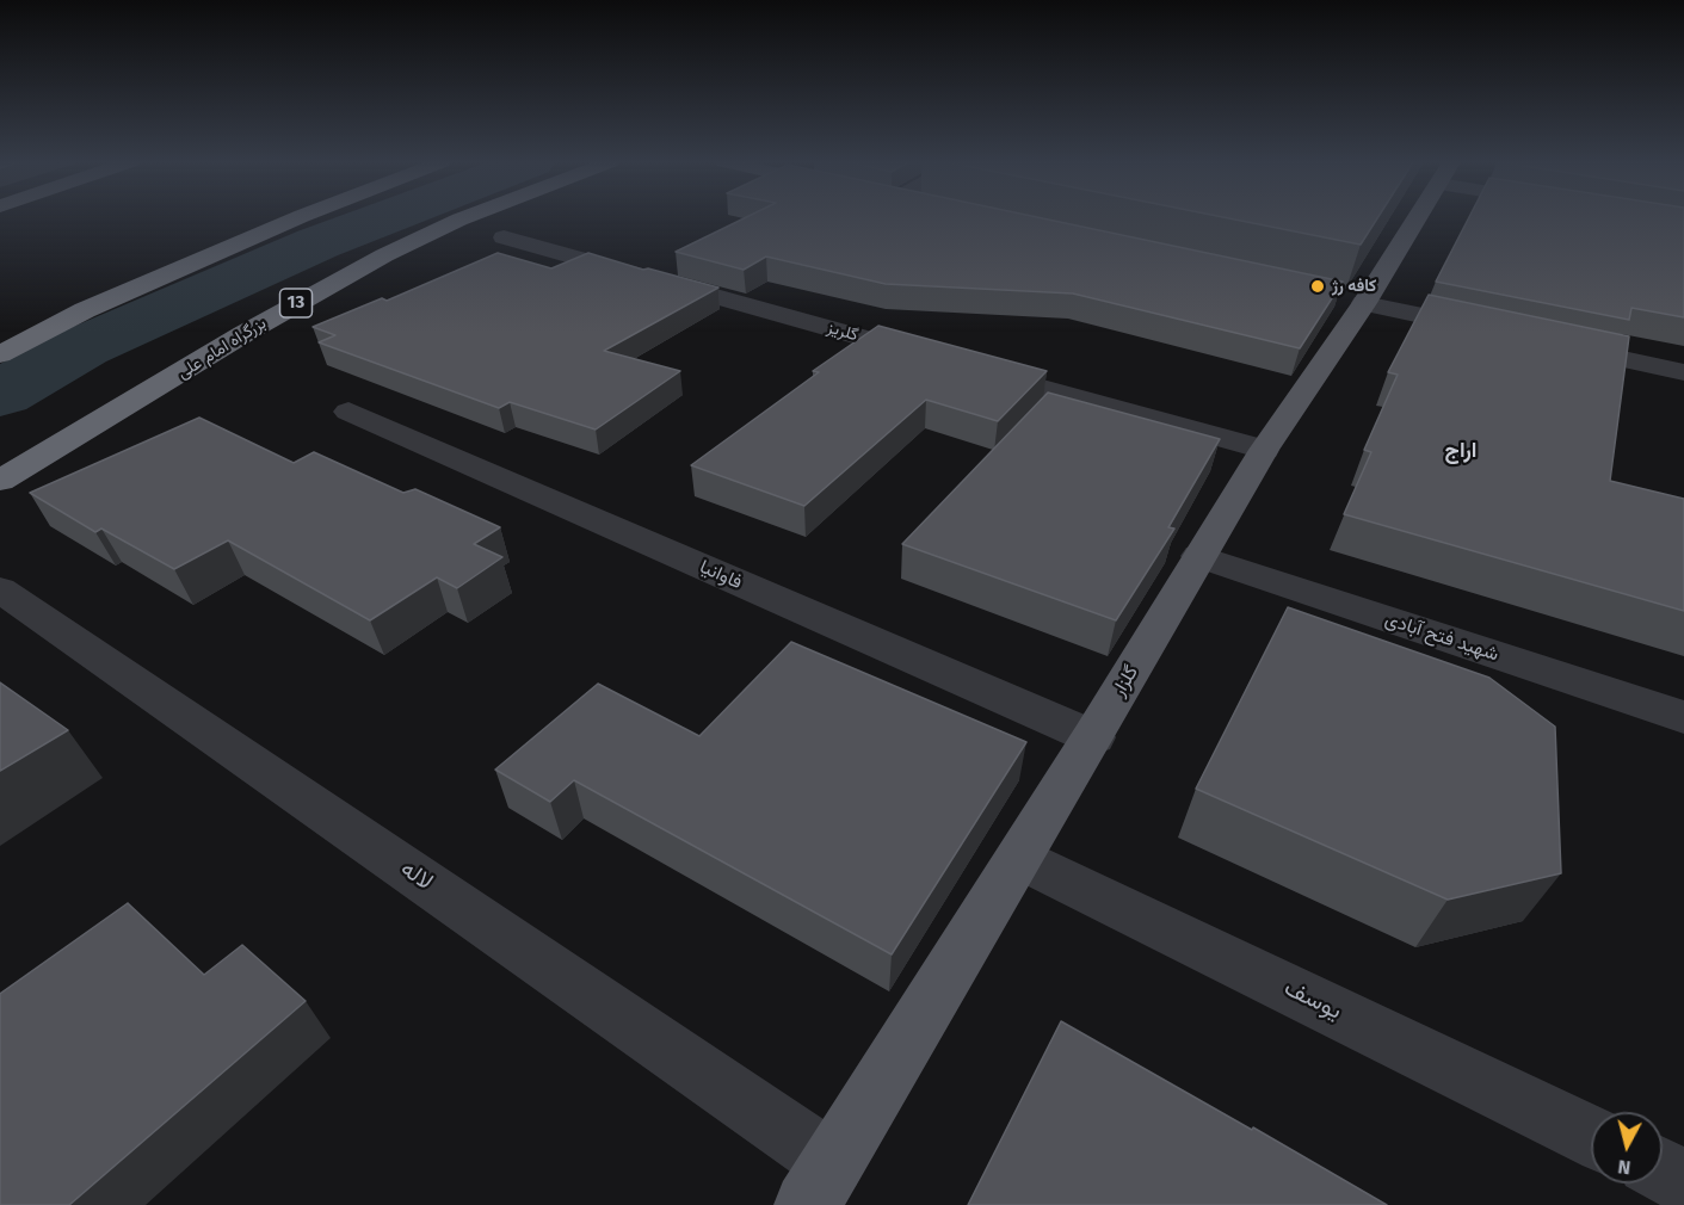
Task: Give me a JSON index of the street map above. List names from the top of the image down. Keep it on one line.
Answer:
{"streets":{"highway":["13","بزرگراه امام علی"],"main road":["گلزار"],"street":["گلریز","فاوانیا","شهید فتح آبادی","لاله","یوسف"]},"crossings":[["فاوانیا","گلزار"],["شهید فتح آبادی","گلزار"],["گلزار","لاله"],["گلزار","یوسف"]],"districts":["اراج"],"places":["کافه رژ"],"north":"bottom"}
